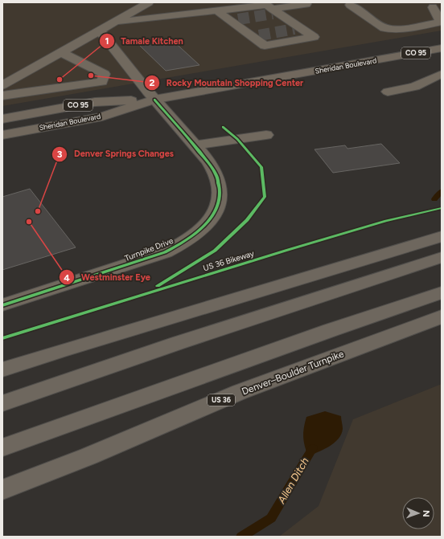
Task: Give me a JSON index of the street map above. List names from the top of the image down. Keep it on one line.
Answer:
{"streets":{"highway":["Denver–Boulder Turnpike","US 36"],"main road":["CO 95","Sheridan Boulevard"],"street":["Turnpike Drive"],"cycle path":["US 36 Bikeway"]},"crossings":[["Sheridan Boulevard","Turnpike Drive"]],"water":["Allen Ditch"],"places":["Rocky Mountain Shopping Center","Tamale Kitchen","Denver Springs Changes","Westminster Eye"],"north":"right"}
